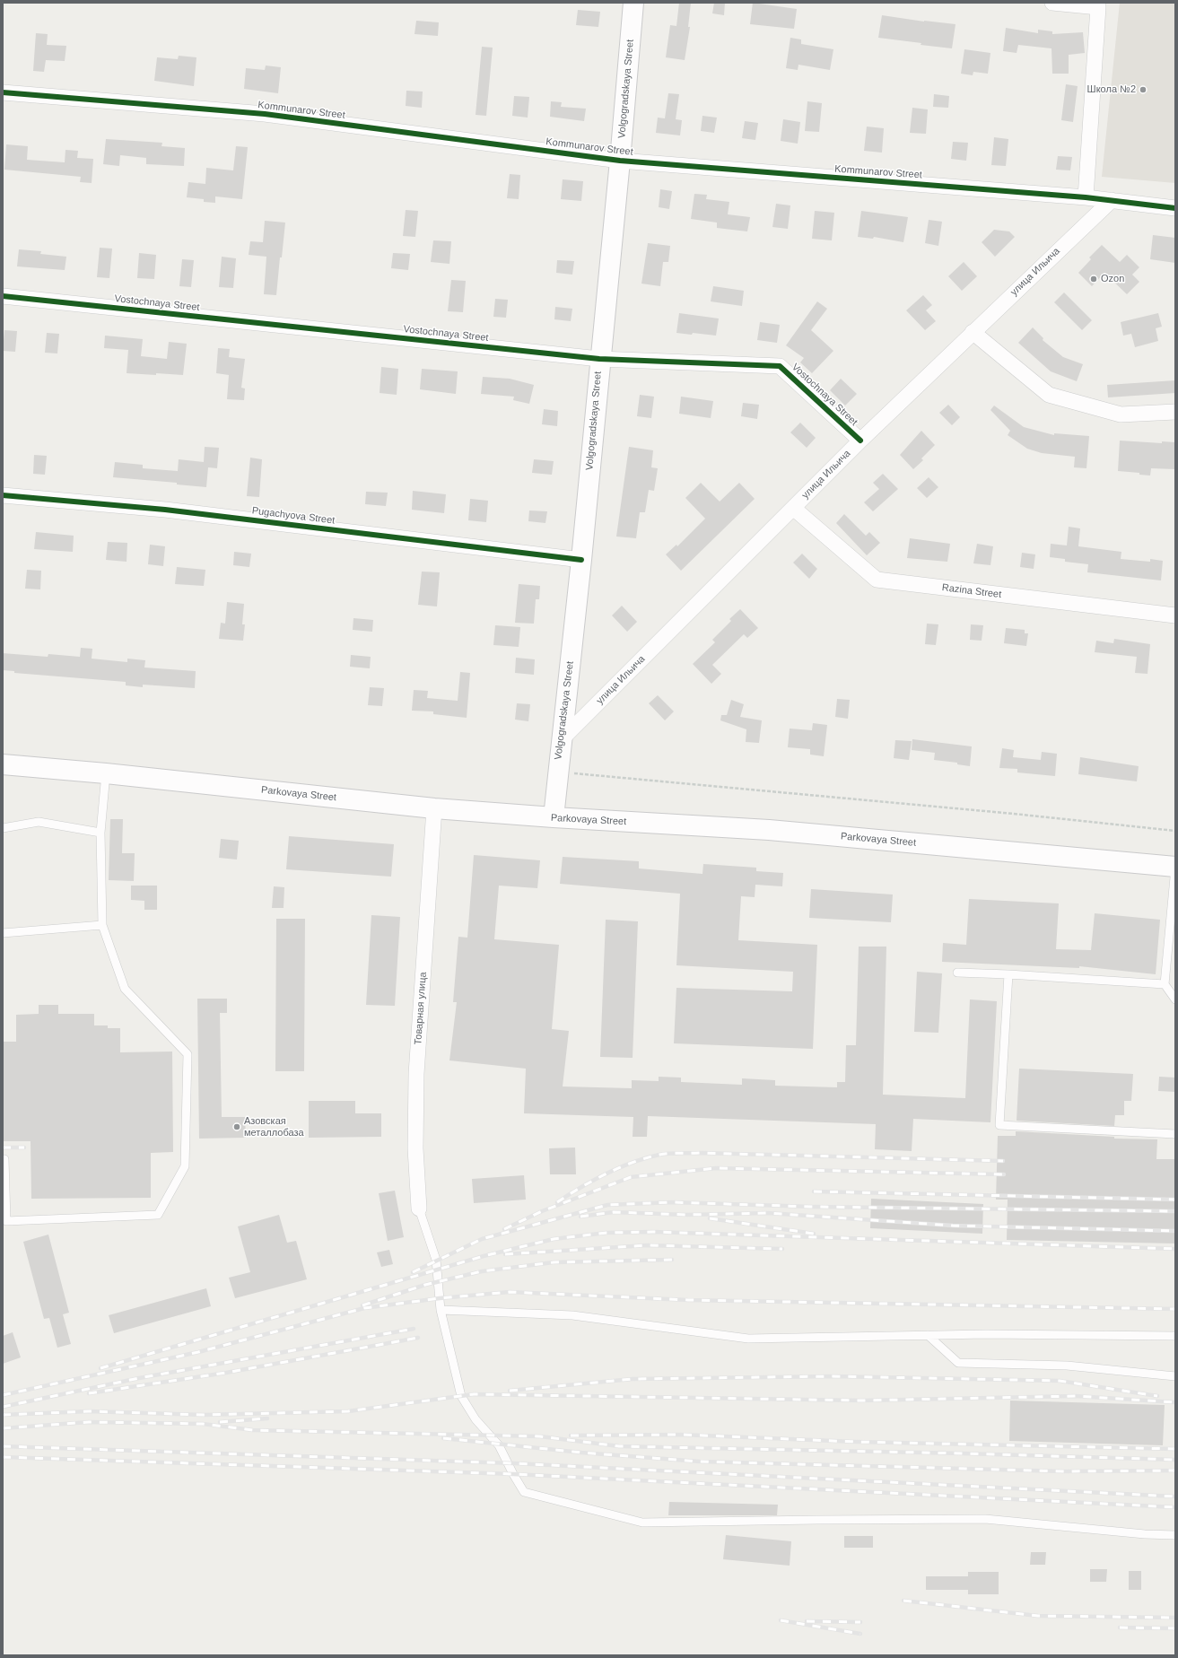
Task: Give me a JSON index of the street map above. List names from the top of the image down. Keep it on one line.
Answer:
{"streets":{"main road":["Volgogradskaya Street","Parkovaya Street"],"street":["Kommunarov Street","улица Ильича","Vostochnaya Street","Pugachyova Street","Razina Street","Товарная улица"]},"crossings":[["Volgogradskaya Street","Kommunarov Street"],["Volgogradskaya Street","улица Ильича"],["Volgogradskaya Street","Vostochnaya Street"],["Volgogradskaya Street","Pugachyova Street"],["Volgogradskaya Street","Parkovaya Street"],["Kommunarov Street","улица Ильича"],["улица Ильича","Vostochnaya Street"],["улица Ильича","Razina Street"],["Parkovaya Street","Товарная улица"]],"places":["Школа №2","Ozon","Азовская металлобаза"]}
